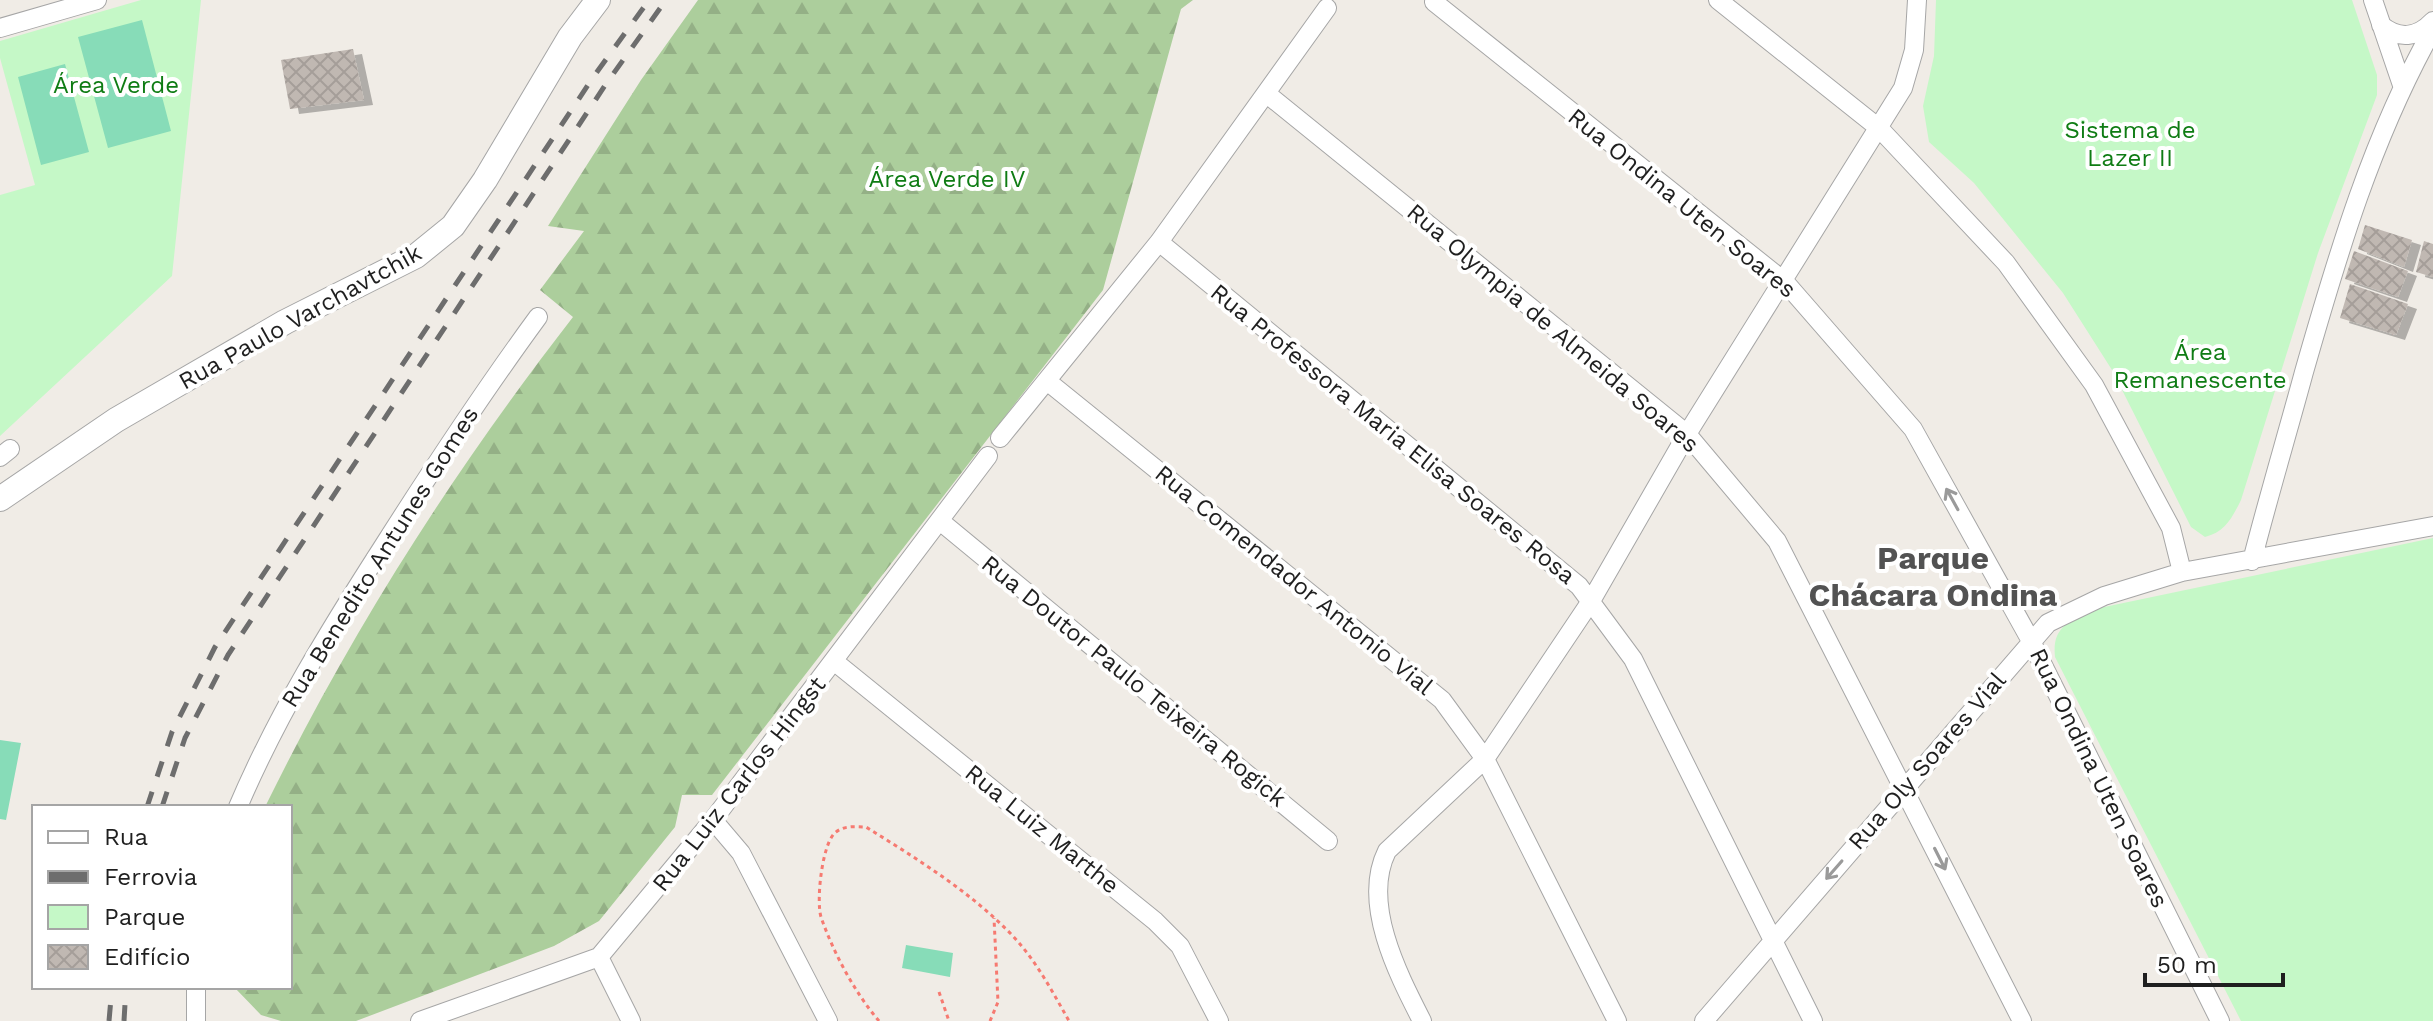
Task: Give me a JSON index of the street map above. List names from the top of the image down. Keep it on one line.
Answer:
{"streets":{"street":["Rua Ondina Uten Soares","Rua Paulo Varchavtchik","Rua Olympia de Almeida Soares","Rua Professora Maria Elisa Soares Rosa","Rua Benedito Antunes Gomes","Rua Comendador Antonio Vial","Rua Doutor Paulo Teixeira Rogick","Rua Oly Soares Vial","Rua Luiz Carlos Hingst","Rua Luiz Marthe"]},"crossings":[["Rua Ondina Uten Soares","Rua Oly Soares Vial"],["Rua Olympia de Almeida Soares","Rua Oly Soares Vial"],["Rua Professora Maria Elisa Soares Rosa","Rua Oly Soares Vial"],["Rua Doutor Paulo Teixeira Rogick","Rua Luiz Carlos Hingst"],["Rua Luiz Carlos Hingst","Rua Luiz Marthe"]],"districts":["Parque Chácara Ondina"],"parks":["Área Verde","Sistema de Lazer II","Área Verde IV","Área Remanescente"],"legend":["Rua","Ferrovia","Parque","Edifício"],"scale_bar":"50 m"}
